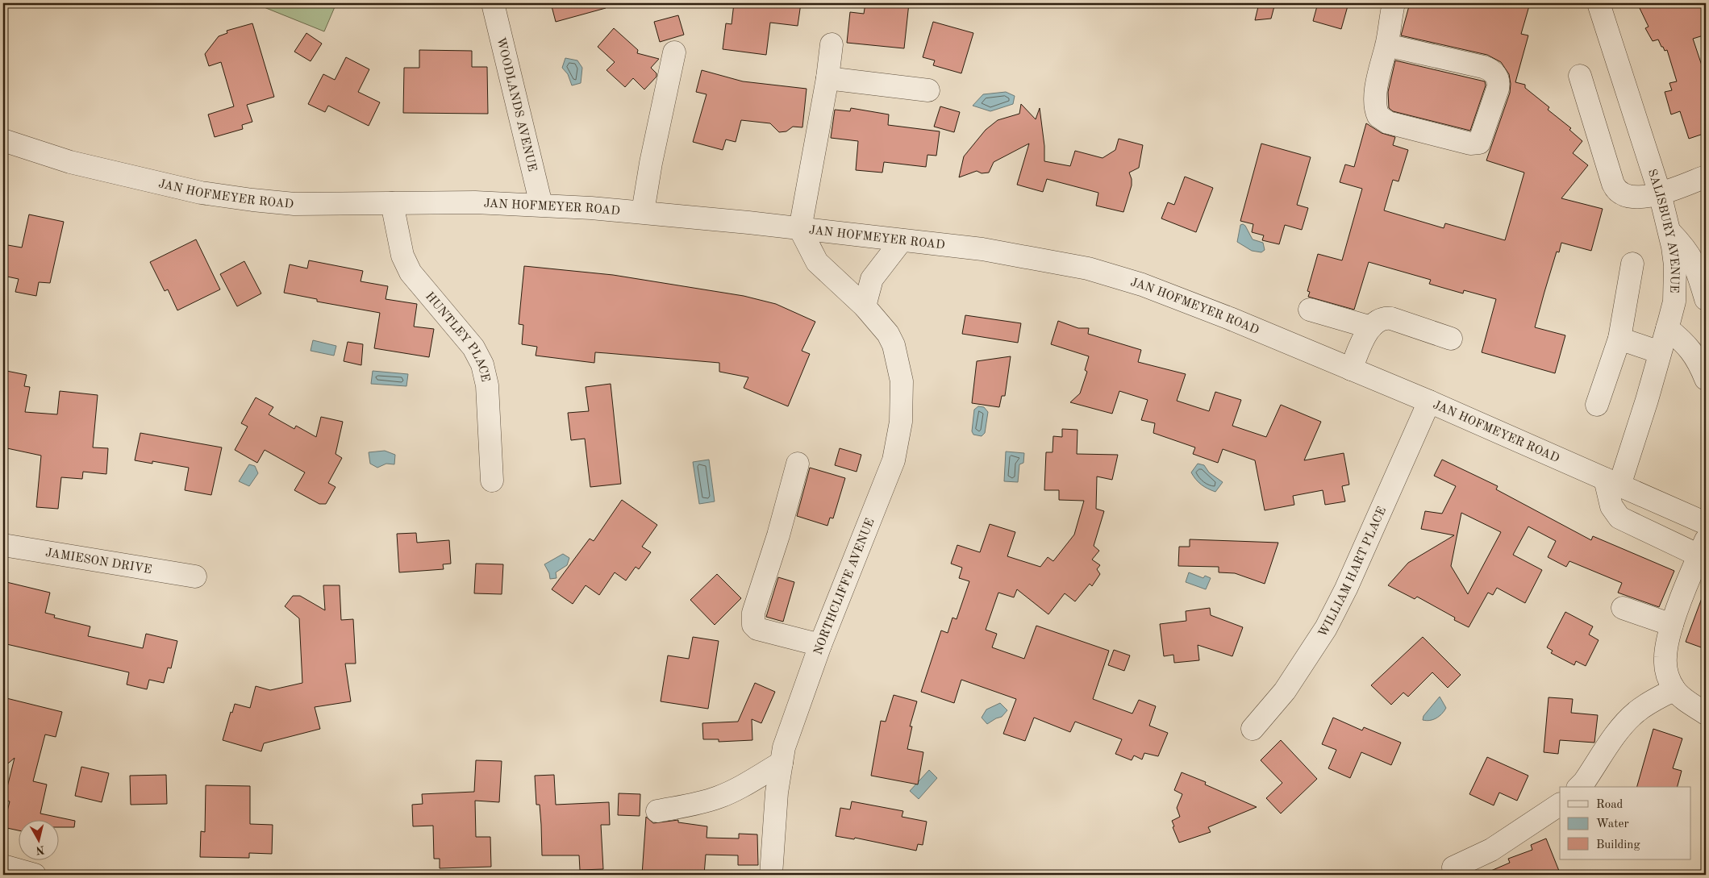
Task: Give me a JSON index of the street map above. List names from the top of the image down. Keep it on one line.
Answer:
{"streets":{"street":["WOODLANDS AVENUE","JAN HOFMEYER ROAD","SALISBURY AVENUE","HUNTLEY PLACE","JAMIESON DRIVE","WILLIAM HART PLACE","NORTHCLIFFE AVENUE"]},"crossings":[["WOODLANDS AVENUE","JAN HOFMEYER ROAD"],["JAN HOFMEYER ROAD","SALISBURY AVENUE"],["JAN HOFMEYER ROAD","HUNTLEY PLACE"],["JAN HOFMEYER ROAD","WILLIAM HART PLACE"],["JAN HOFMEYER ROAD","NORTHCLIFFE AVENUE"]],"legend":["Road","Water","Building"],"north":"bottom"}
